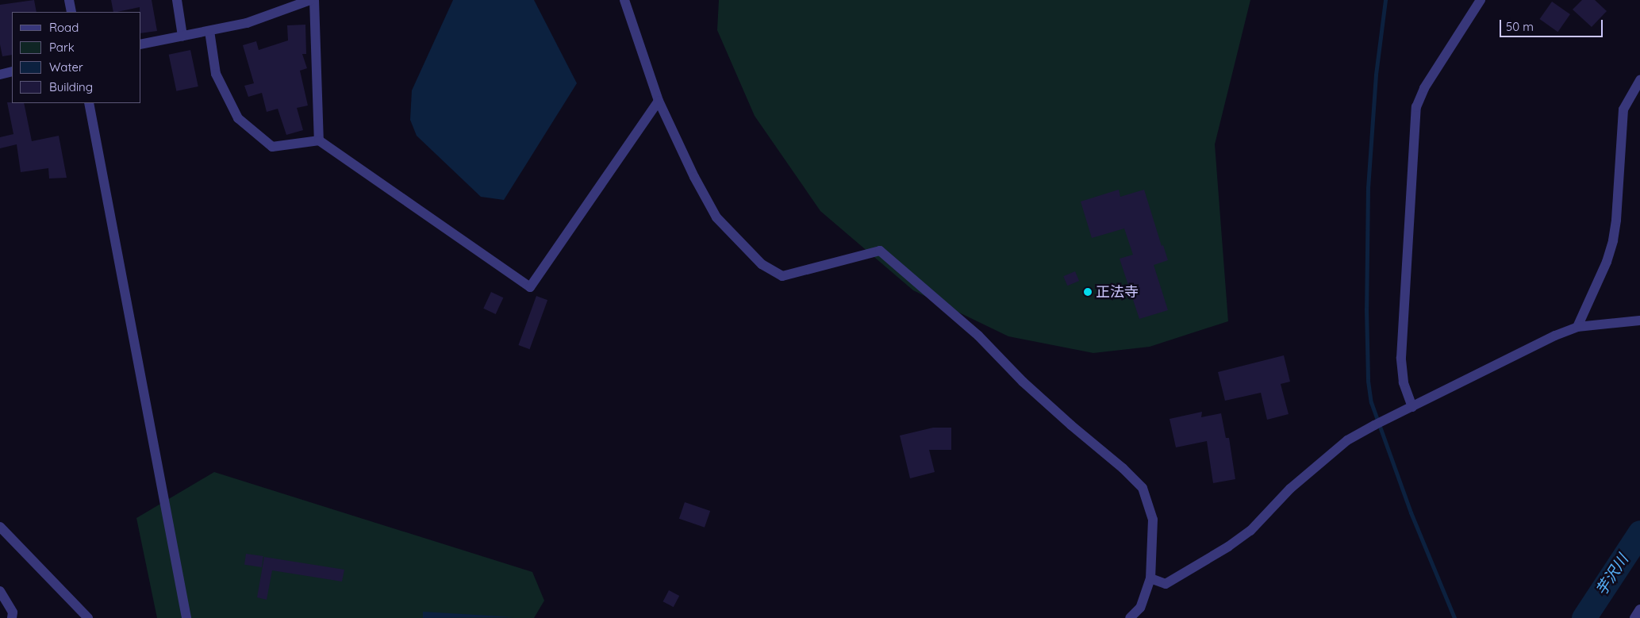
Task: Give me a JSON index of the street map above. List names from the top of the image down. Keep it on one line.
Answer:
{"water":["芋沢川"],"places":["正法寺"],"legend":["Road","Park","Water","Building"],"scale_bar":"50 m"}
